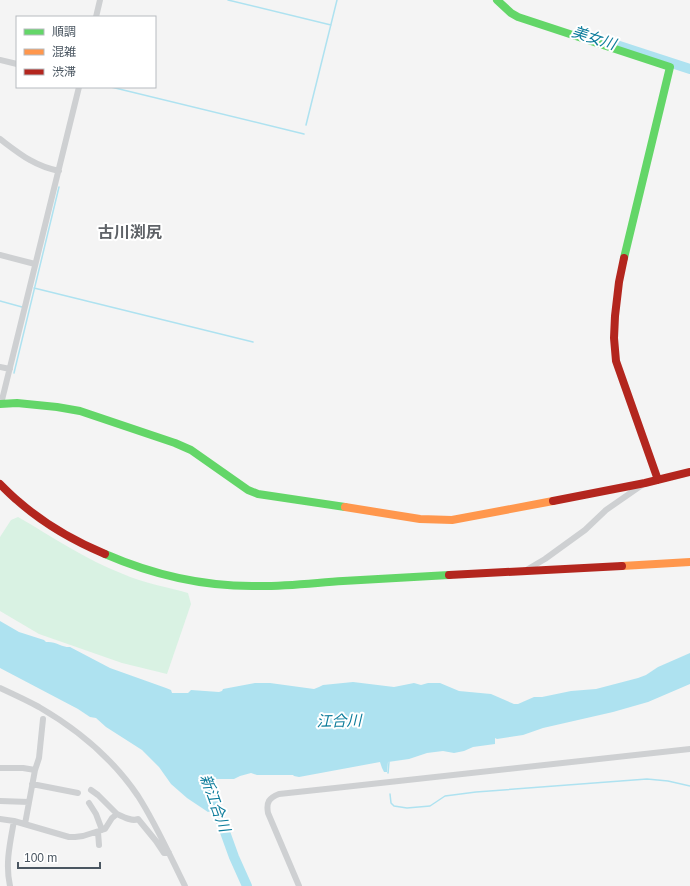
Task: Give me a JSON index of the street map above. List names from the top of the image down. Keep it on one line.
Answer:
{"districts":["古川渕尻"],"water":["美女川","江合川","新江合川"],"legend":["順調","混雑","渋滞"],"scale_bar":"100 m"}
